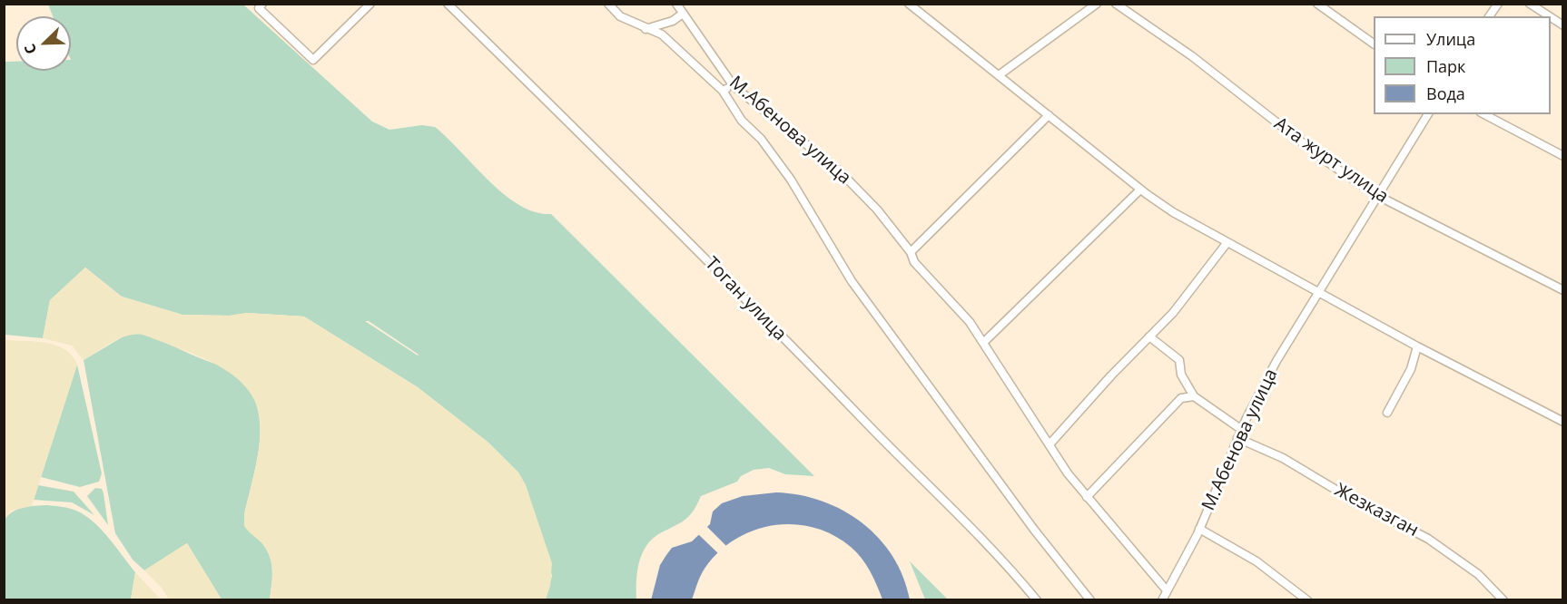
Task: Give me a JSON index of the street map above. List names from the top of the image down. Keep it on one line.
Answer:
{"streets":{"street":["М.Абенова улица","Ата журт улица","Тоган улица","Жезказган"]},"crossings":[["М.Абенова улица","Ата журт улица"],["М.Абенова улица","Жезказган"]],"legend":["Улица","Парк","Вода"],"north":"bottom left"}
